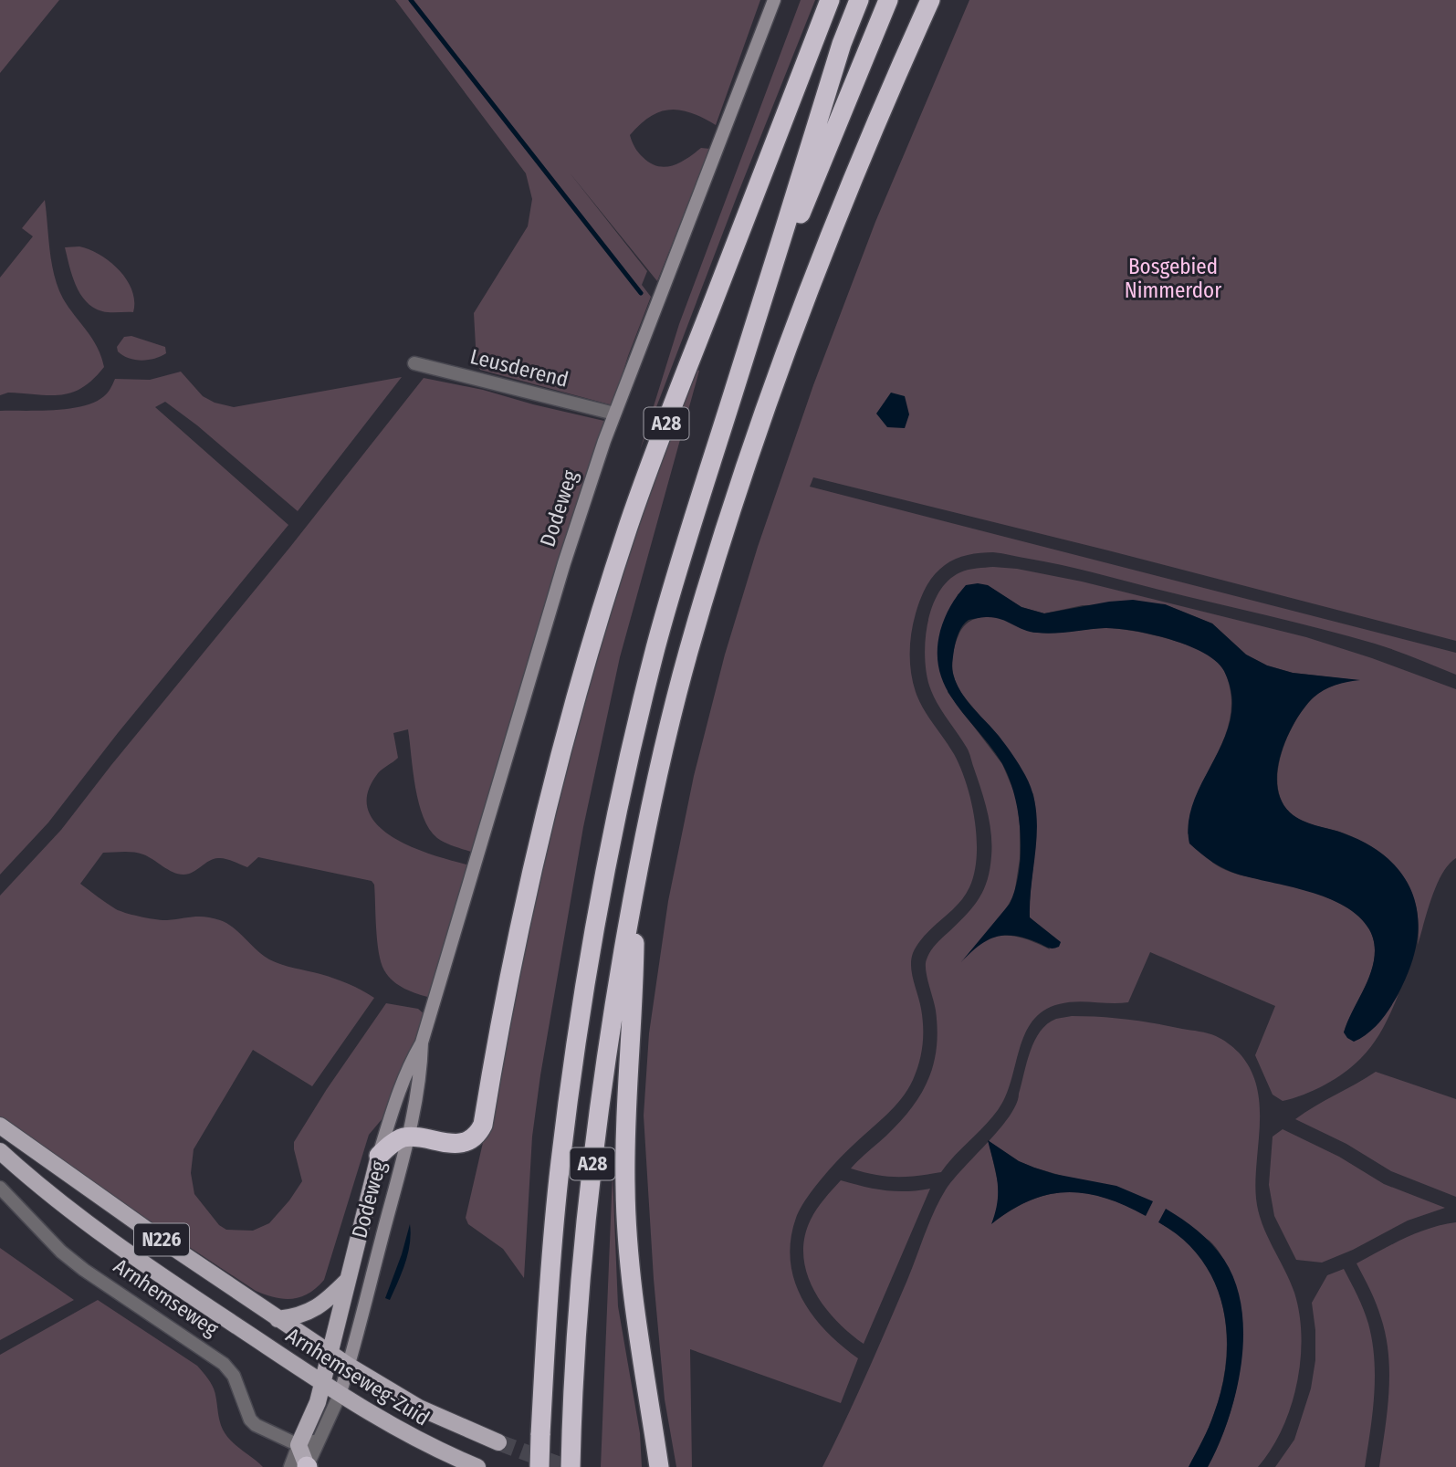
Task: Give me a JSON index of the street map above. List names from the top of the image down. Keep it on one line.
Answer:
{"streets":{"highway":["A28"],"main road":["Dodeweg","N226","Arnhemseweg","Arnhemseweg-Zuid"],"street":["Leusderend"]},"crossings":[["Leusderend","Dodeweg"],["A28","Dodeweg"],["Dodeweg","Arnhemseweg"],["Dodeweg","Arnhemseweg-Zuid"],["Arnhemseweg","Arnhemseweg-Zuid"]],"parks":["Bosgebied Nimmerdor"]}
